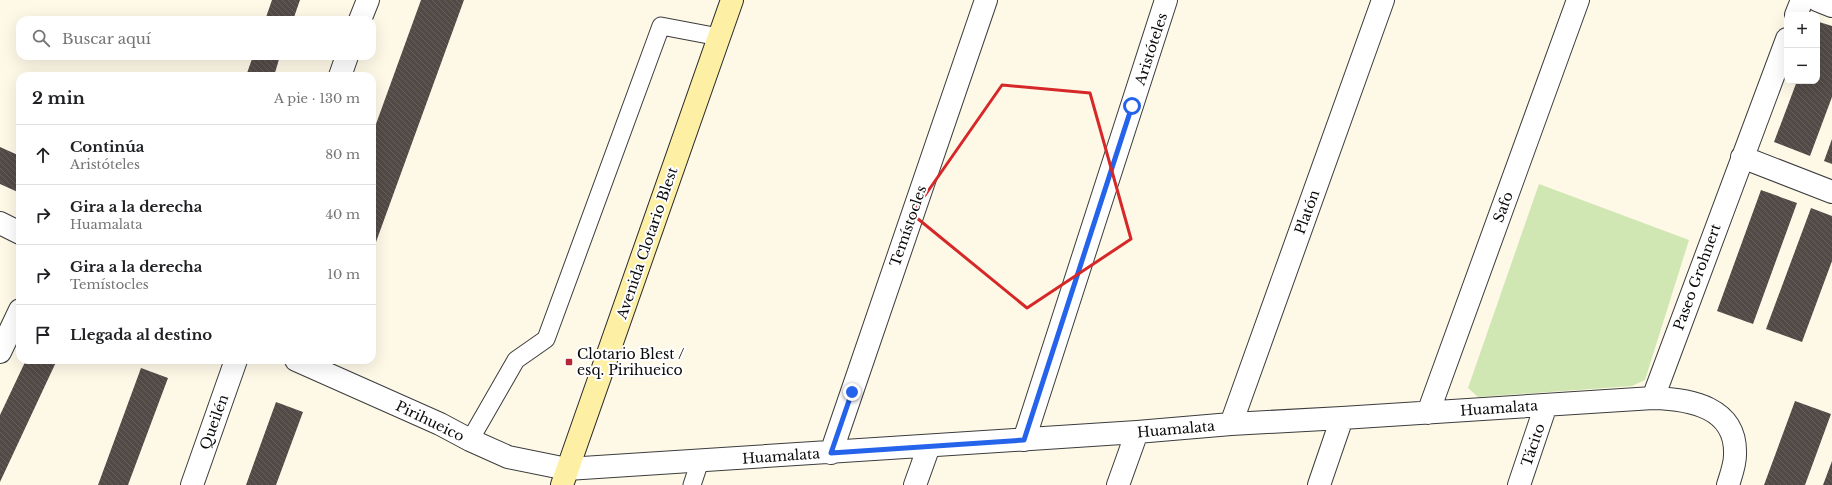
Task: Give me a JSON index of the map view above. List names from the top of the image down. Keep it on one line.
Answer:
{"streets":{"main road":["Avenida Clotario Blest"],"street":["Aristóteles","Safo","Platón","Temístocles","Paseo Grohnert","Huamalata","Pirihueico","Queilén","Tácito"]},"crossings":[["Aristóteles","Huamalata"],["Safo","Huamalata"],["Platón","Huamalata"],["Temístocles","Huamalata"],["Avenida Clotario Blest","Huamalata"],["Avenida Clotario Blest","Pirihueico"],["Paseo Grohnert","Huamalata"],["Huamalata","Pirihueico"],["Huamalata","Tácito"]],"places":{"transit":["Clotario Blest / esq. Pirihueico"]},"page":{"map_buttons":["+","−"],"search":"Buscar aquí","heading":["2 min","A pie · 130 m"],"list":[["Continúa","Aristóteles","80 m"],["Gira a la derecha","Huamalata","40 m"],["Gira a la derecha","Temístocles","10 m"],"Llegada al destino"]}}
